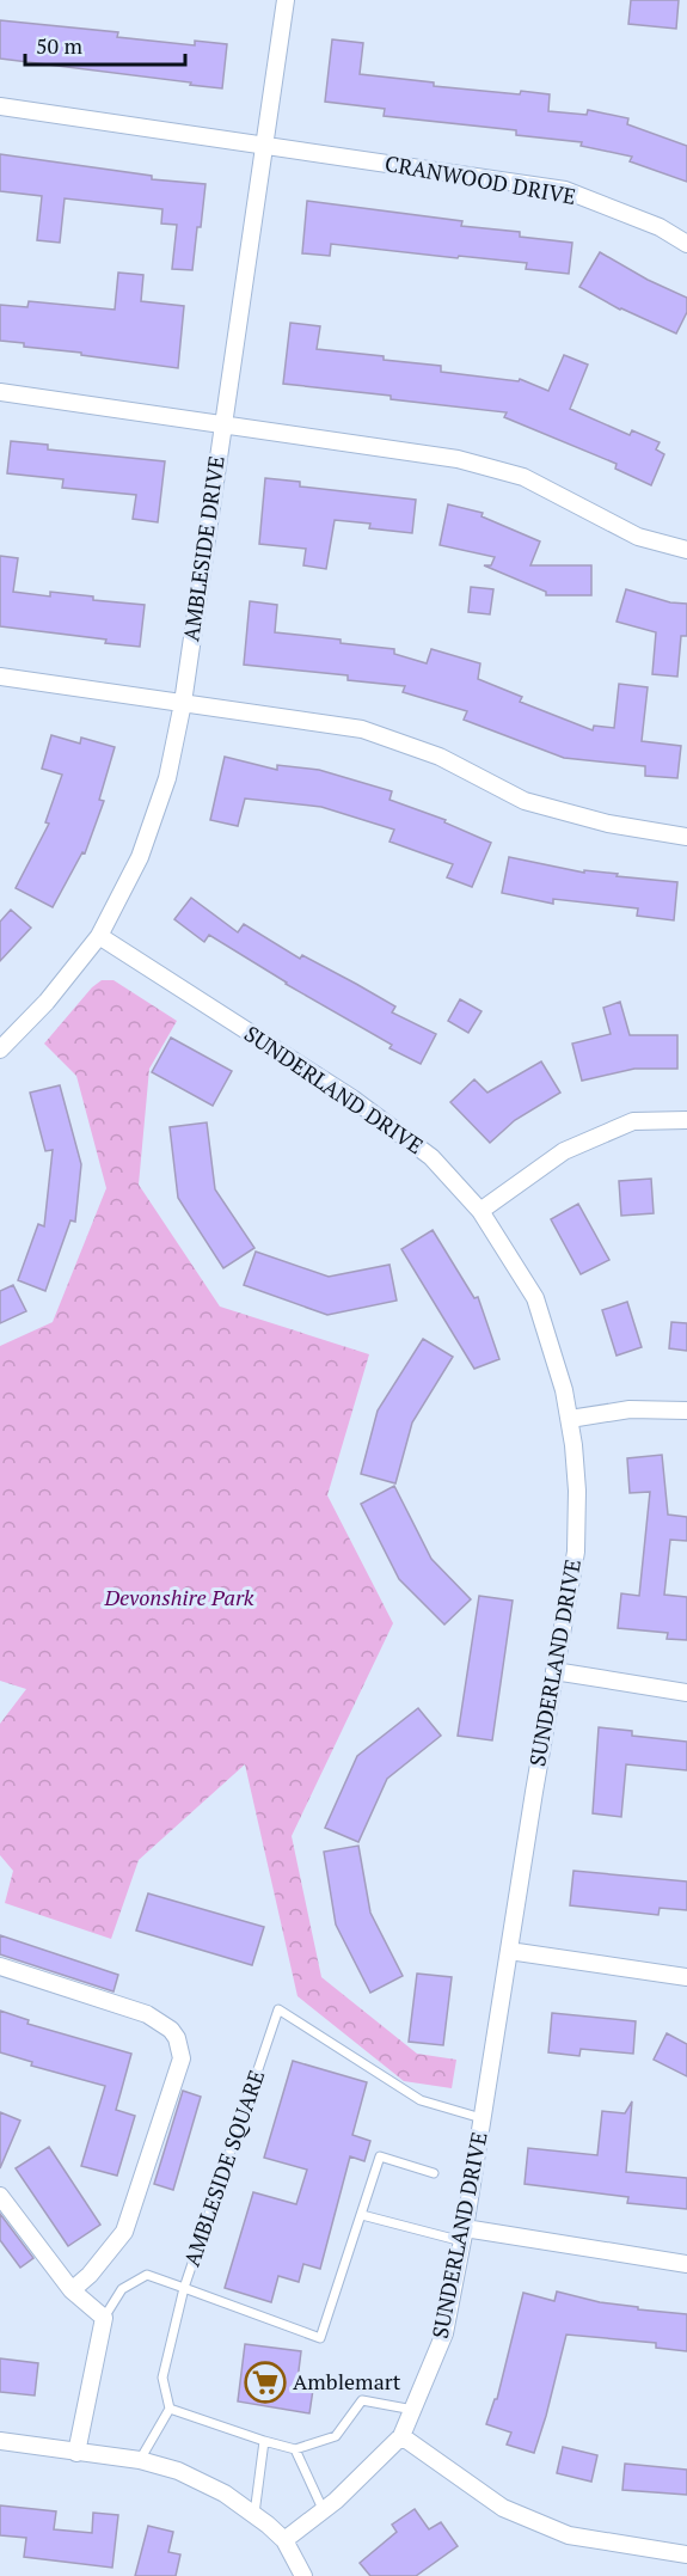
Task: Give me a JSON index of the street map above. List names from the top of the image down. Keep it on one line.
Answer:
{"streets":{"street":["CRANWOOD DRIVE","AMBLESIDE DRIVE","SUNDERLAND DRIVE"],"lane":["AMBLESIDE SQUARE"]},"crossings":[["CRANWOOD DRIVE","AMBLESIDE DRIVE"],["AMBLESIDE DRIVE","SUNDERLAND DRIVE"],["SUNDERLAND DRIVE","AMBLESIDE SQUARE"]],"parks":["Devonshire Park"],"places":{"supermarket":["Amblemart"]},"scale_bar":"50 m"}
